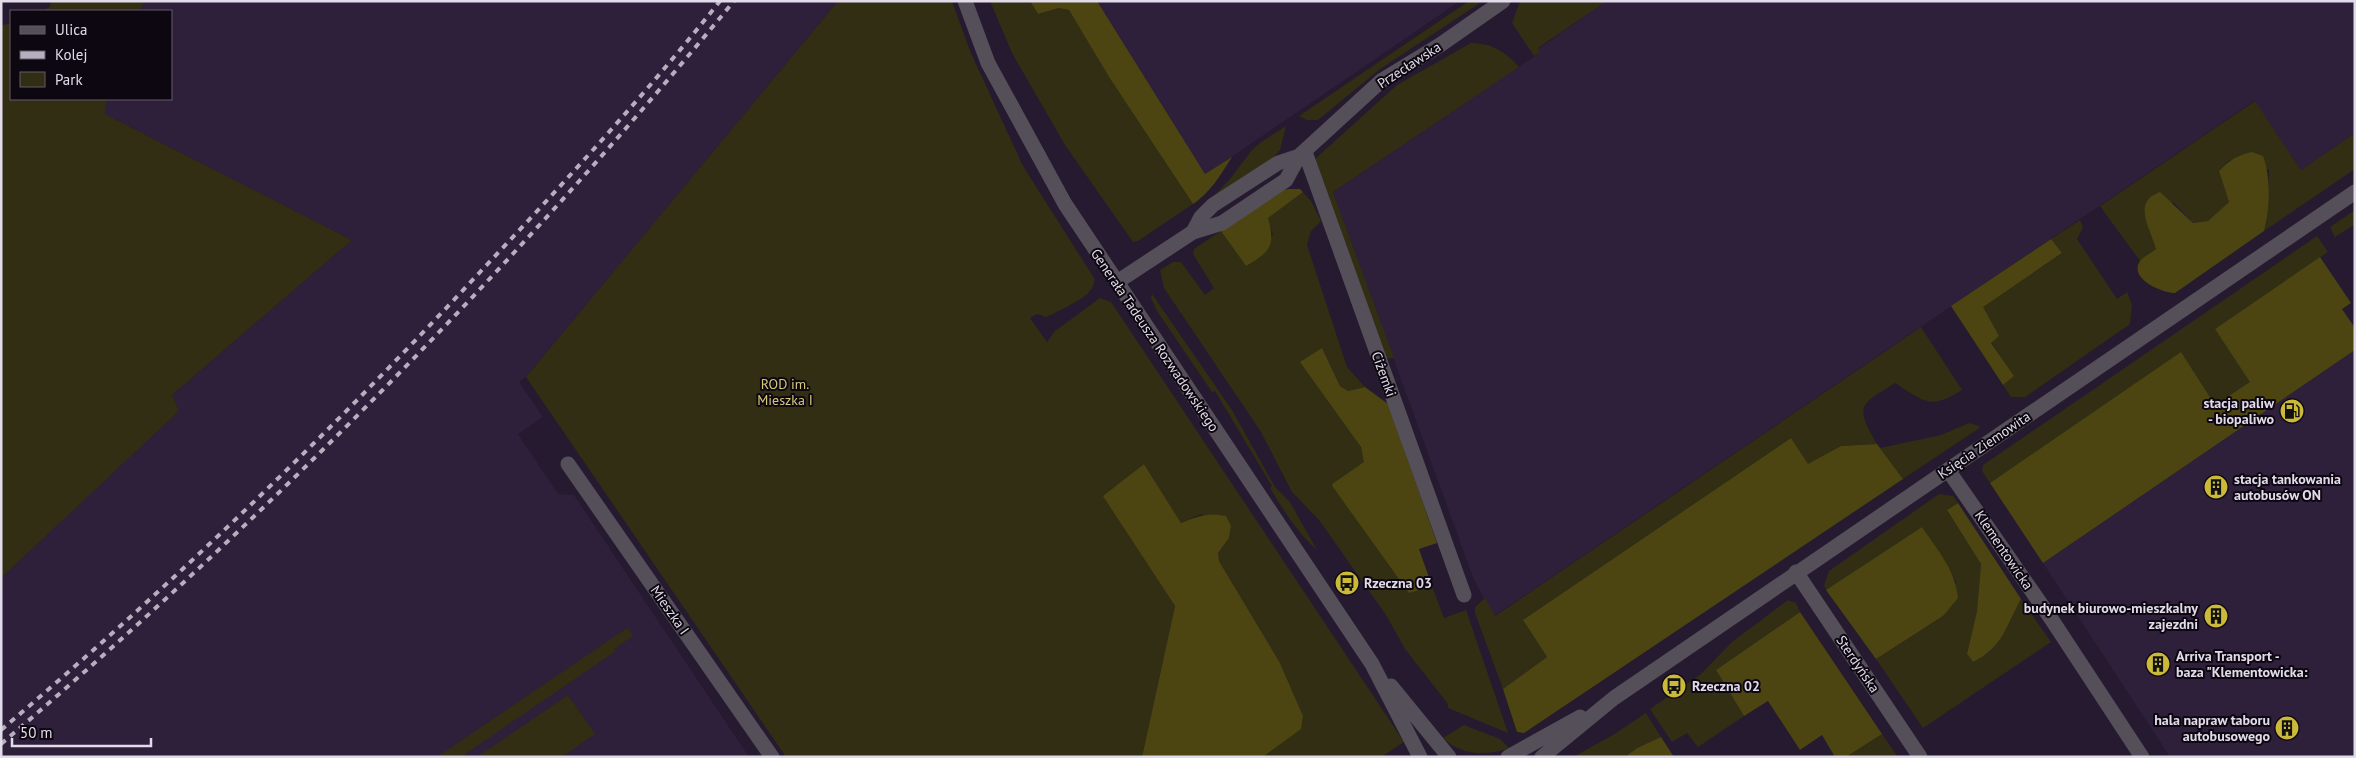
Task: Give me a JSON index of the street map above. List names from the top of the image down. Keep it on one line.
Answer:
{"streets":{"street":["Przecławska","Generała Tadeusza Rozwadowskiego","Ciżemki","Księcia Ziemowita","Klementowicka","Mieszka I","Sterdyńska"]},"crossings":[["Przecławska","Generała Tadeusza Rozwadowskiego"],["Przecławska","Ciżemki"],["Księcia Ziemowita","Klementowicka"],["Księcia Ziemowita","Sterdyńska"]],"parks":["ROD im. Mieszka I"],"places":{"fuel station":["stacja paliw - biopaliwo"],"building":["stacja tankowania autobusów ON","budynek biurowo-mieszkalny zajezdni","Arriva Transport - baza \"Klementowicka:","hala napraw taboru autobusowego"],"bus stop":["Rzeczna 03","Rzeczna 02"]},"legend":["Ulica","Kolej","Park"],"scale_bar":"50 m"}
